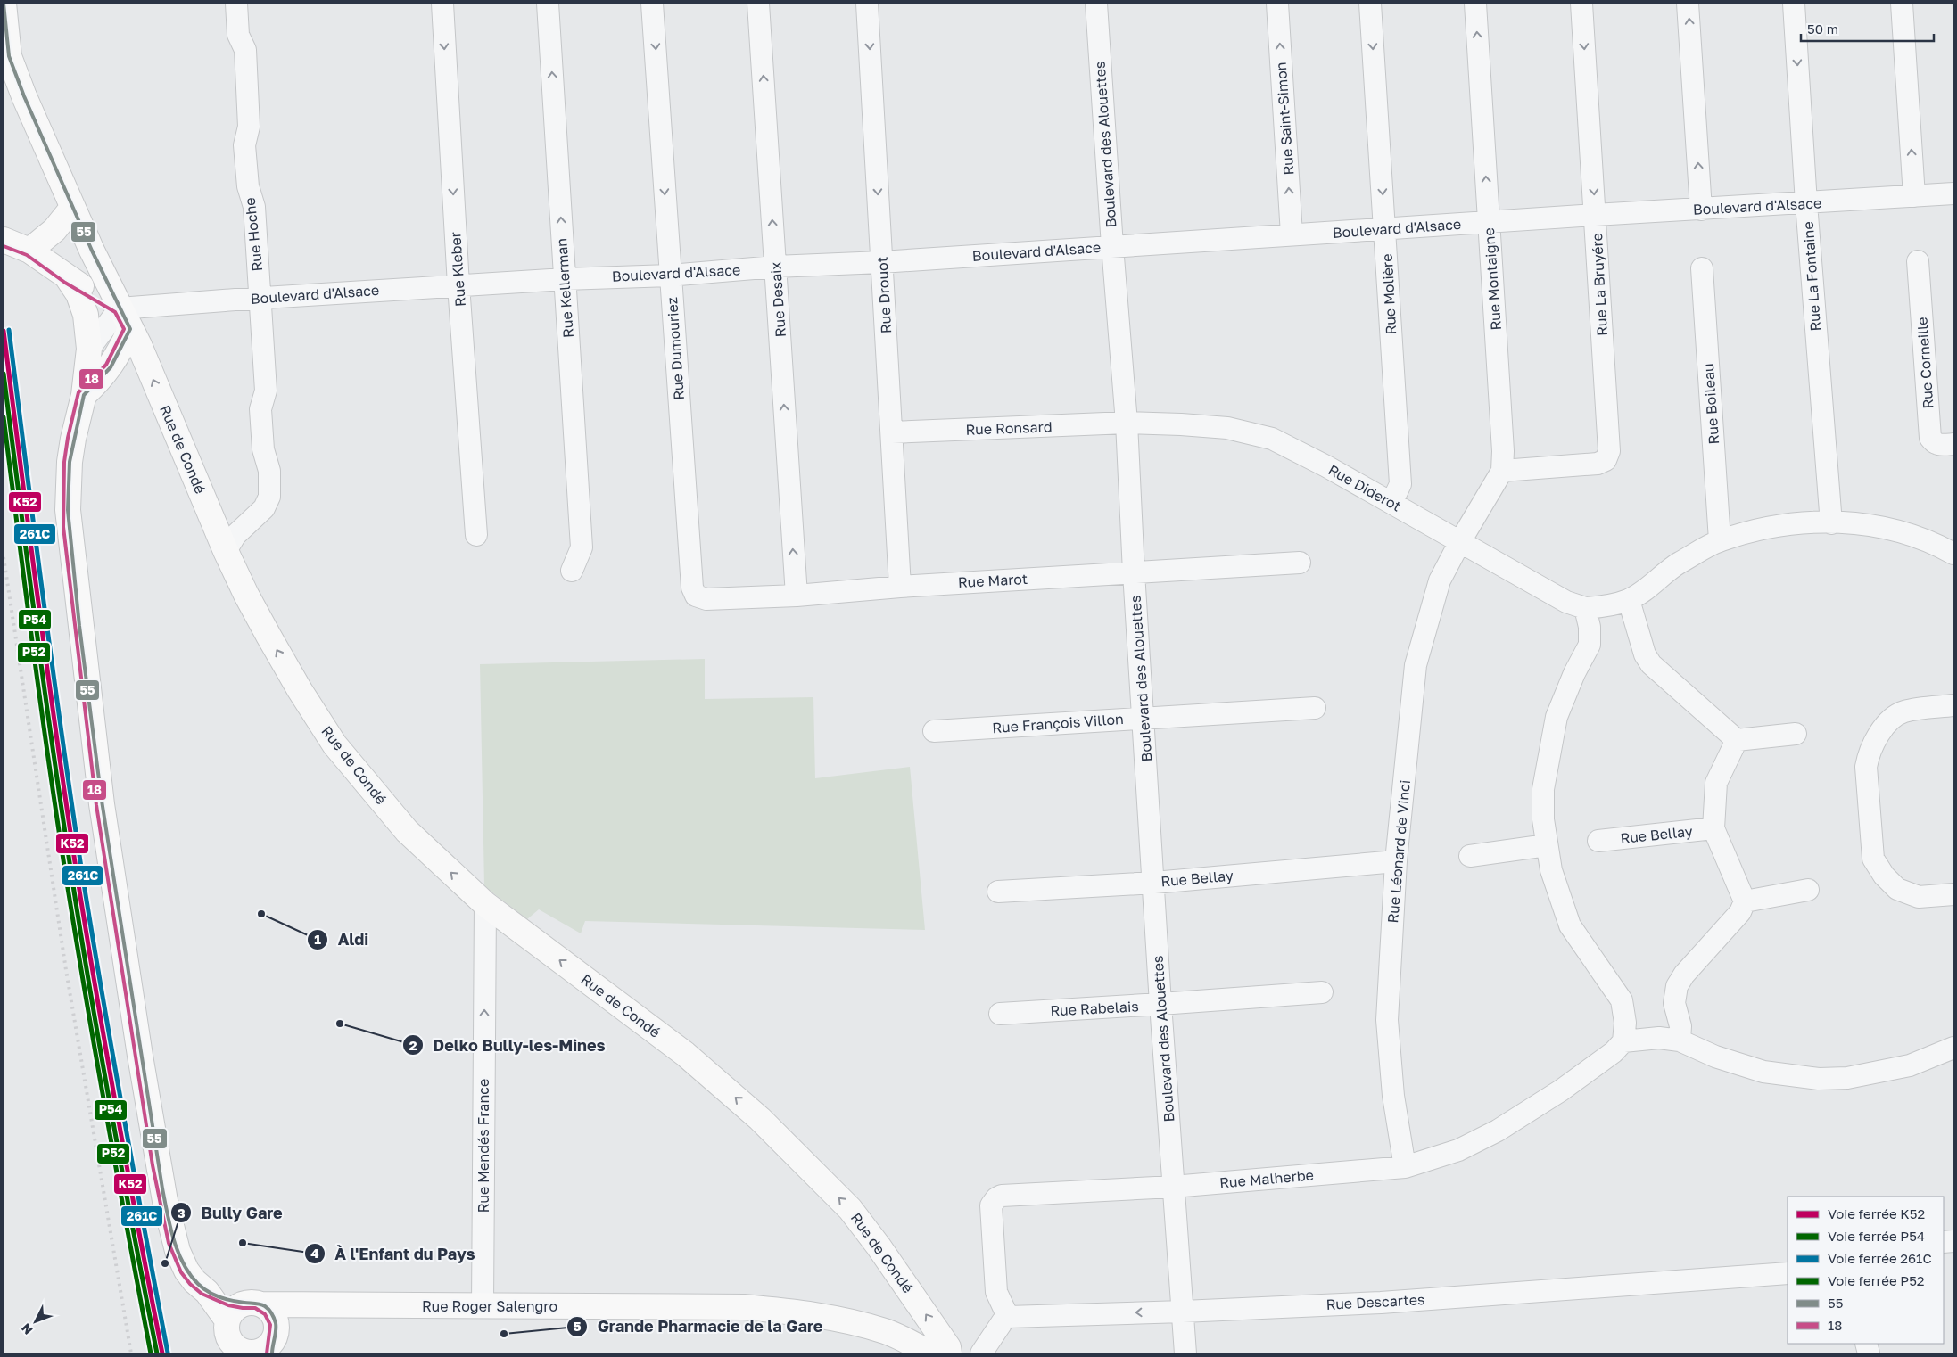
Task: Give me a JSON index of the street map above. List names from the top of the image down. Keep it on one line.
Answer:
{"streets":{"street":["Rue Saint-Simon","Boulevard des Alouettes","Boulevard d'Alsace","Rue Hoche","Rue Kleber","Rue La Fontaine","Rue Montaigne","Rue La Bruyére","Rue Kellerman","Rue Molière","Rue Drouot","Rue Desaix","Rue Dumouriez","Rue Corneille","Rue Boileau","Rue Ronsard","Rue de Condé","Rue Diderot","Rue Marot","Rue François Villon","Rue Bellay","Rue Léonard de Vinci","Rue Rabelais","Rue Mendés France","Rue Malherbe","Rue Descartes","Rue Roger Salengro"]},"crossings":[["Rue Saint-Simon","Boulevard d'Alsace"],["Boulevard des Alouettes","Boulevard d'Alsace"],["Boulevard des Alouettes","Rue Ronsard"],["Boulevard des Alouettes","Rue Diderot"],["Boulevard des Alouettes","Rue Marot"],["Boulevard des Alouettes","Rue François Villon"],["Boulevard des Alouettes","Rue Bellay"],["Boulevard des Alouettes","Rue Rabelais"],["Boulevard des Alouettes","Rue Malherbe"],["Boulevard des Alouettes","Rue Descartes"],["Boulevard d'Alsace","Rue Hoche"],["Boulevard d'Alsace","Rue Kleber"],["Boulevard d'Alsace","Rue La Fontaine"],["Boulevard d'Alsace","Rue Montaigne"],["Boulevard d'Alsace","Rue La Bruyére"],["Boulevard d'Alsace","Rue Kellerman"],["Boulevard d'Alsace","Rue Molière"],["Boulevard d'Alsace","Rue Drouot"],["Boulevard d'Alsace","Rue Desaix"],["Boulevard d'Alsace","Rue Dumouriez"],["Boulevard d'Alsace","Rue de Condé"],["Rue Hoche","Rue de Condé"],["Rue Montaigne","Rue La Bruyére"],["Rue Montaigne","Rue Diderot"],["Rue Montaigne","Rue Léonard de Vinci"],["Rue Molière","Rue Diderot"],["Rue Drouot","Rue Ronsard"],["Rue Drouot","Rue Marot"],["Rue Desaix","Rue Marot"],["Rue Dumouriez","Rue Marot"],["Rue Ronsard","Rue Diderot"],["Rue de Condé","Rue Mendés France"],["Rue Diderot","Rue Léonard de Vinci"],["Rue Bellay","Rue Léonard de Vinci"],["Rue Léonard de Vinci","Rue Malherbe"],["Rue Mendés France","Rue Roger Salengro"],["Rue Malherbe","Rue Descartes"]],"one_way":["Rue Saint-Simon","Rue Kleber","Rue Montaigne","Rue Kellerman","Rue Molière","Rue Drouot","Rue Desaix","Rue Dumouriez","Rue de Condé","Rue Mendés France"],"places":["Aldi","Delko Bully-les-Mines","À l'Enfant du Pays","Bully Gare","Grande Pharmacie de la Gare"],"lines":["transit line 55","transit line 18","rail line 261C","rail line K52","rail line P54","rail line P52"],"legend":["Voie ferrée K52","Voie ferrée P54","Voie ferrée 261C","Voie ferrée P52","55","18"],"scale_bar":"50 m","north":"bottom left"}
